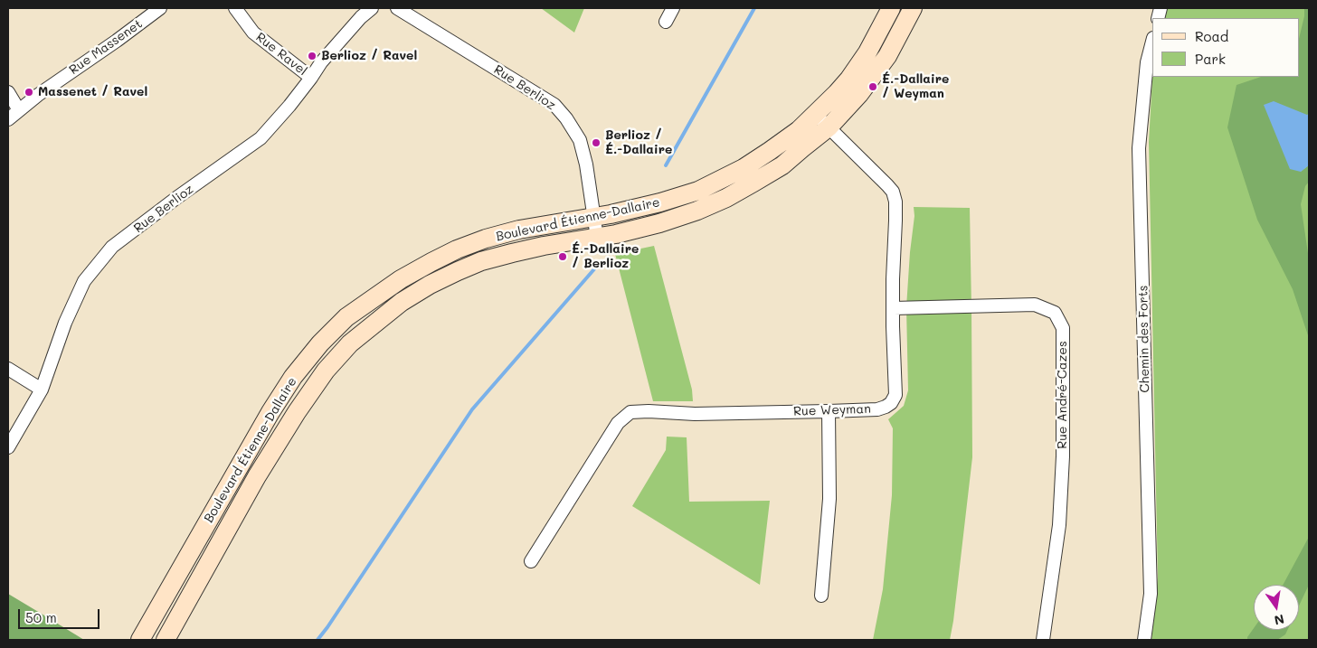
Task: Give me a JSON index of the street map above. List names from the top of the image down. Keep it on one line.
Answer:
{"streets":{"street":["Rue Massenet","Rue Ravel","Rue Berlioz","Boulevard Étienne-Dallaire","Chemin des Forts","Rue André-Cazes","Rue Weyman"]},"crossings":[["Rue Ravel","Rue Berlioz"],["Rue Berlioz","Boulevard Étienne-Dallaire"],["Boulevard Étienne-Dallaire","Rue Weyman"],["Rue André-Cazes","Rue Weyman"]],"places":["Berlioz / Ravel","É.-Dallaire / Weyman","Massenet / Ravel","Berlioz / É.-Dallaire","É.-Dallaire / Berlioz"],"legend":["Road","Park"],"scale_bar":"50 m","north":"bottom"}
